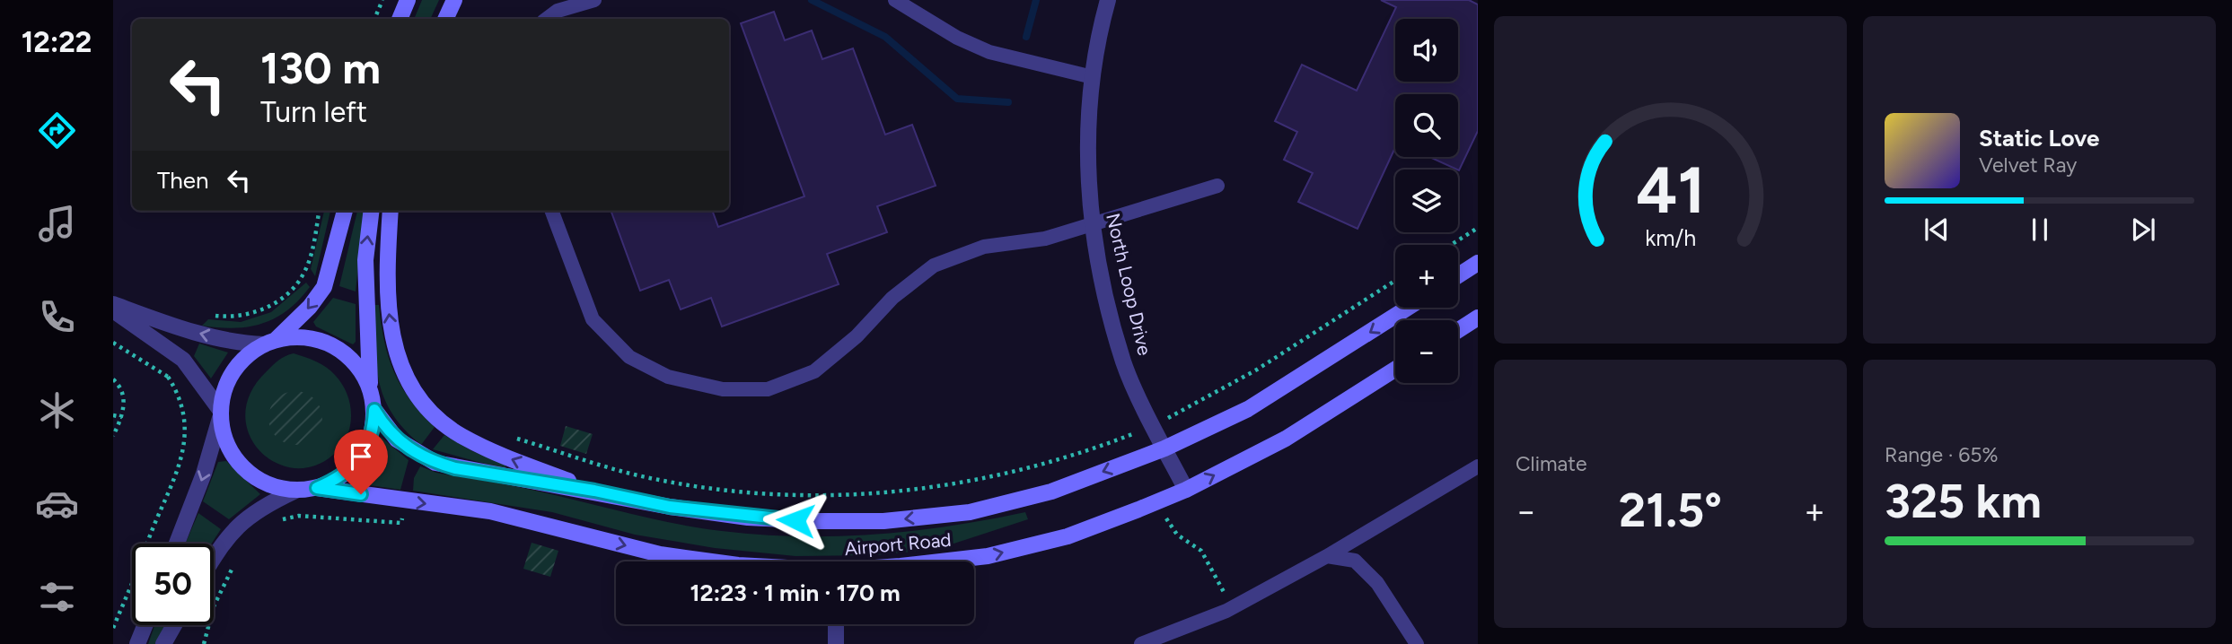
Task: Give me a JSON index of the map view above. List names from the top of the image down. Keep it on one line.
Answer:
{"streets":{"main road":["Airport Road"],"street":["North Loop Drive"]},"crossings":[["North Loop Drive","Airport Road"]],"page":{"tabs":"12:22","map_buttons":["+","−"],"turn":["130 m","Turn left"],"song":["Static Love","Velvet Ray"],"then":"Then","tile":["Climate",["Range · 65%","325 km"]],"heat":["−","21.5°","+"],"limit":"50","trip":"12:23 · 1 min · 170 m","gauge":["41","km/h"]}}
